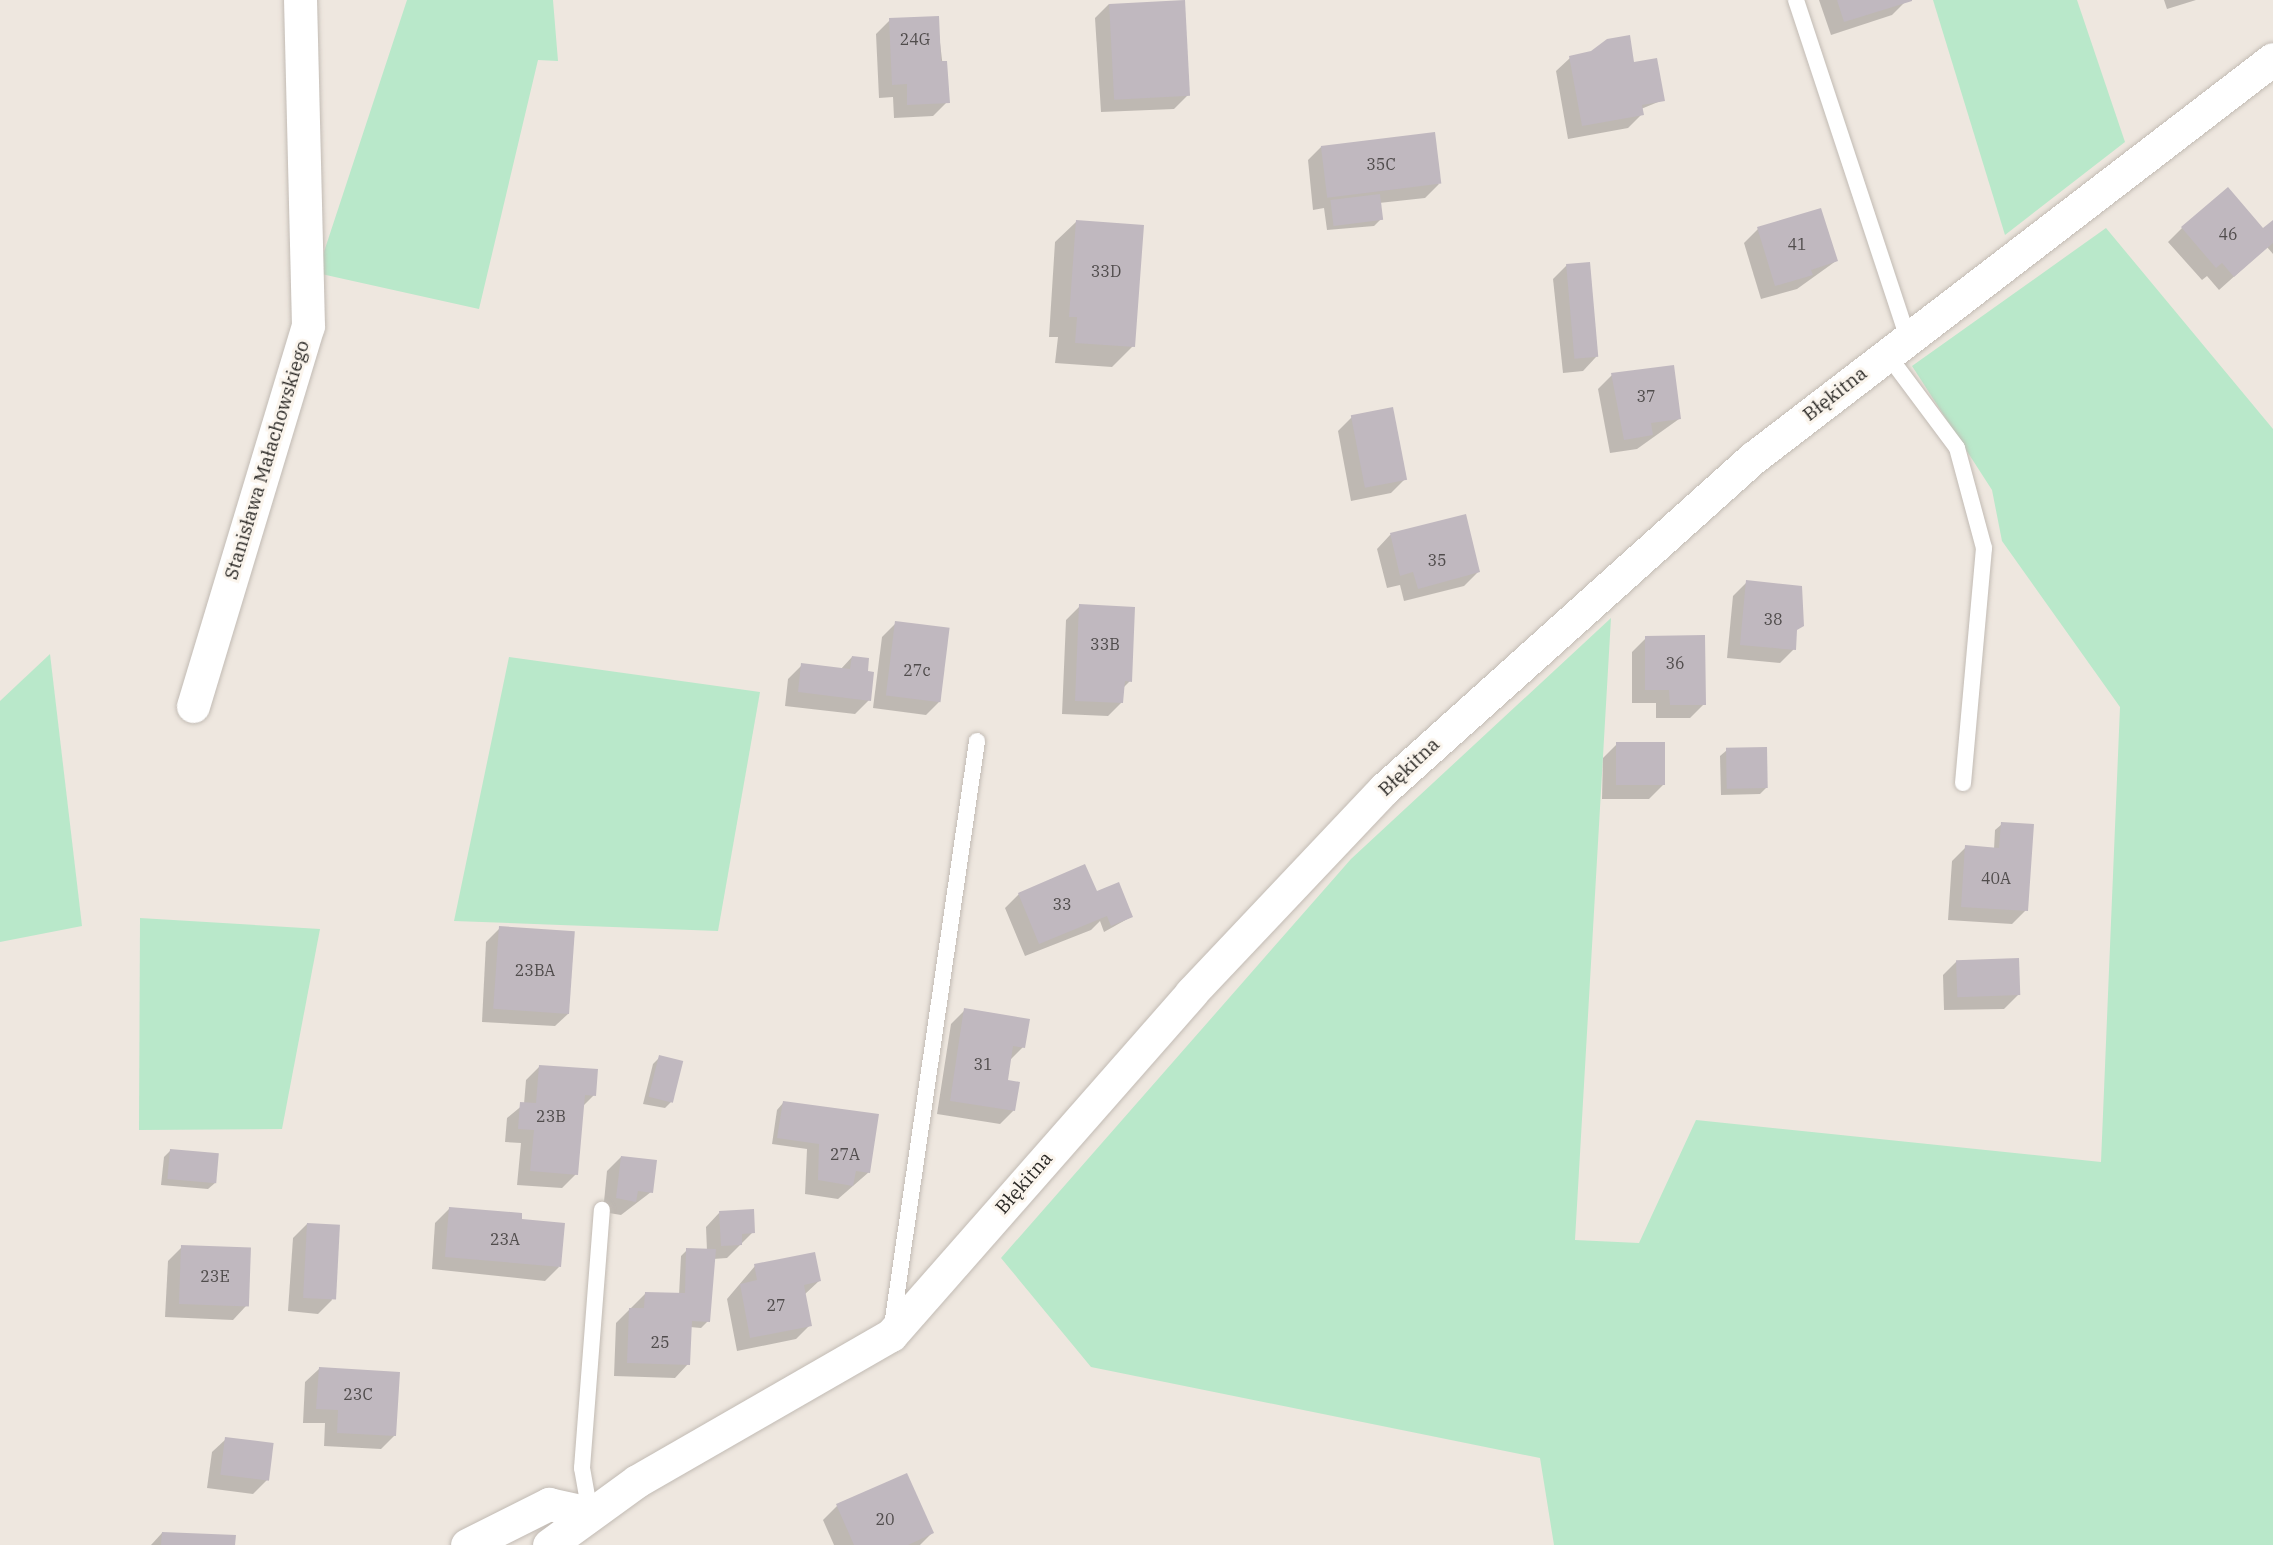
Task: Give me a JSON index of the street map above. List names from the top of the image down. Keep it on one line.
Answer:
{"streets":{"street":["Błękitna","Stanisława Małachowskiego"]},"house_numbers":["24G","35C","46","41","33D","37","35","38","33B","36","27c","40A","33","23BA","31","23B","27A","23A","23E","27","25","23C","20"]}
